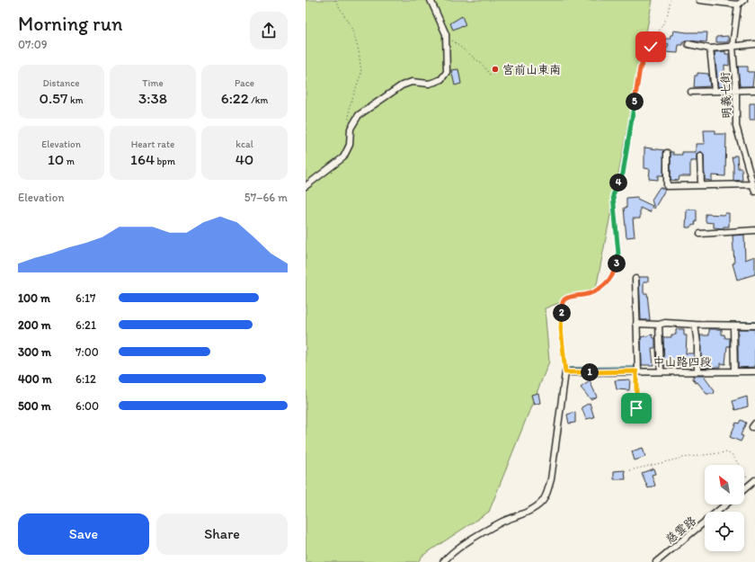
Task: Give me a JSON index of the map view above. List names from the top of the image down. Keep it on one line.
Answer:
{"streets":{"street":["明義七街","中山路四段","慈雲路"]},"places":["宮前山東南"],"north":"top left","page":{"heading":["Morning run","07:09"],"stats":[["Distance","0.57 km"],["Time","3:38"],["Pace","6:22 /km"],["Elevation","10 m"],["Heart rate","164 bpm"],["kcal","40"]],"pins":["5","4","3","2","1"],"chart":["Elevation","57–66 m"],"list":[{"name":"100 m","note":"6:17"},{"name":"200 m","note":"6:21"},{"name":"300 m","note":"7:00"},{"name":"400 m","note":"6:12"},{"name":"500 m","note":"6:00"}],"buttons":["Save","Share"]}}
